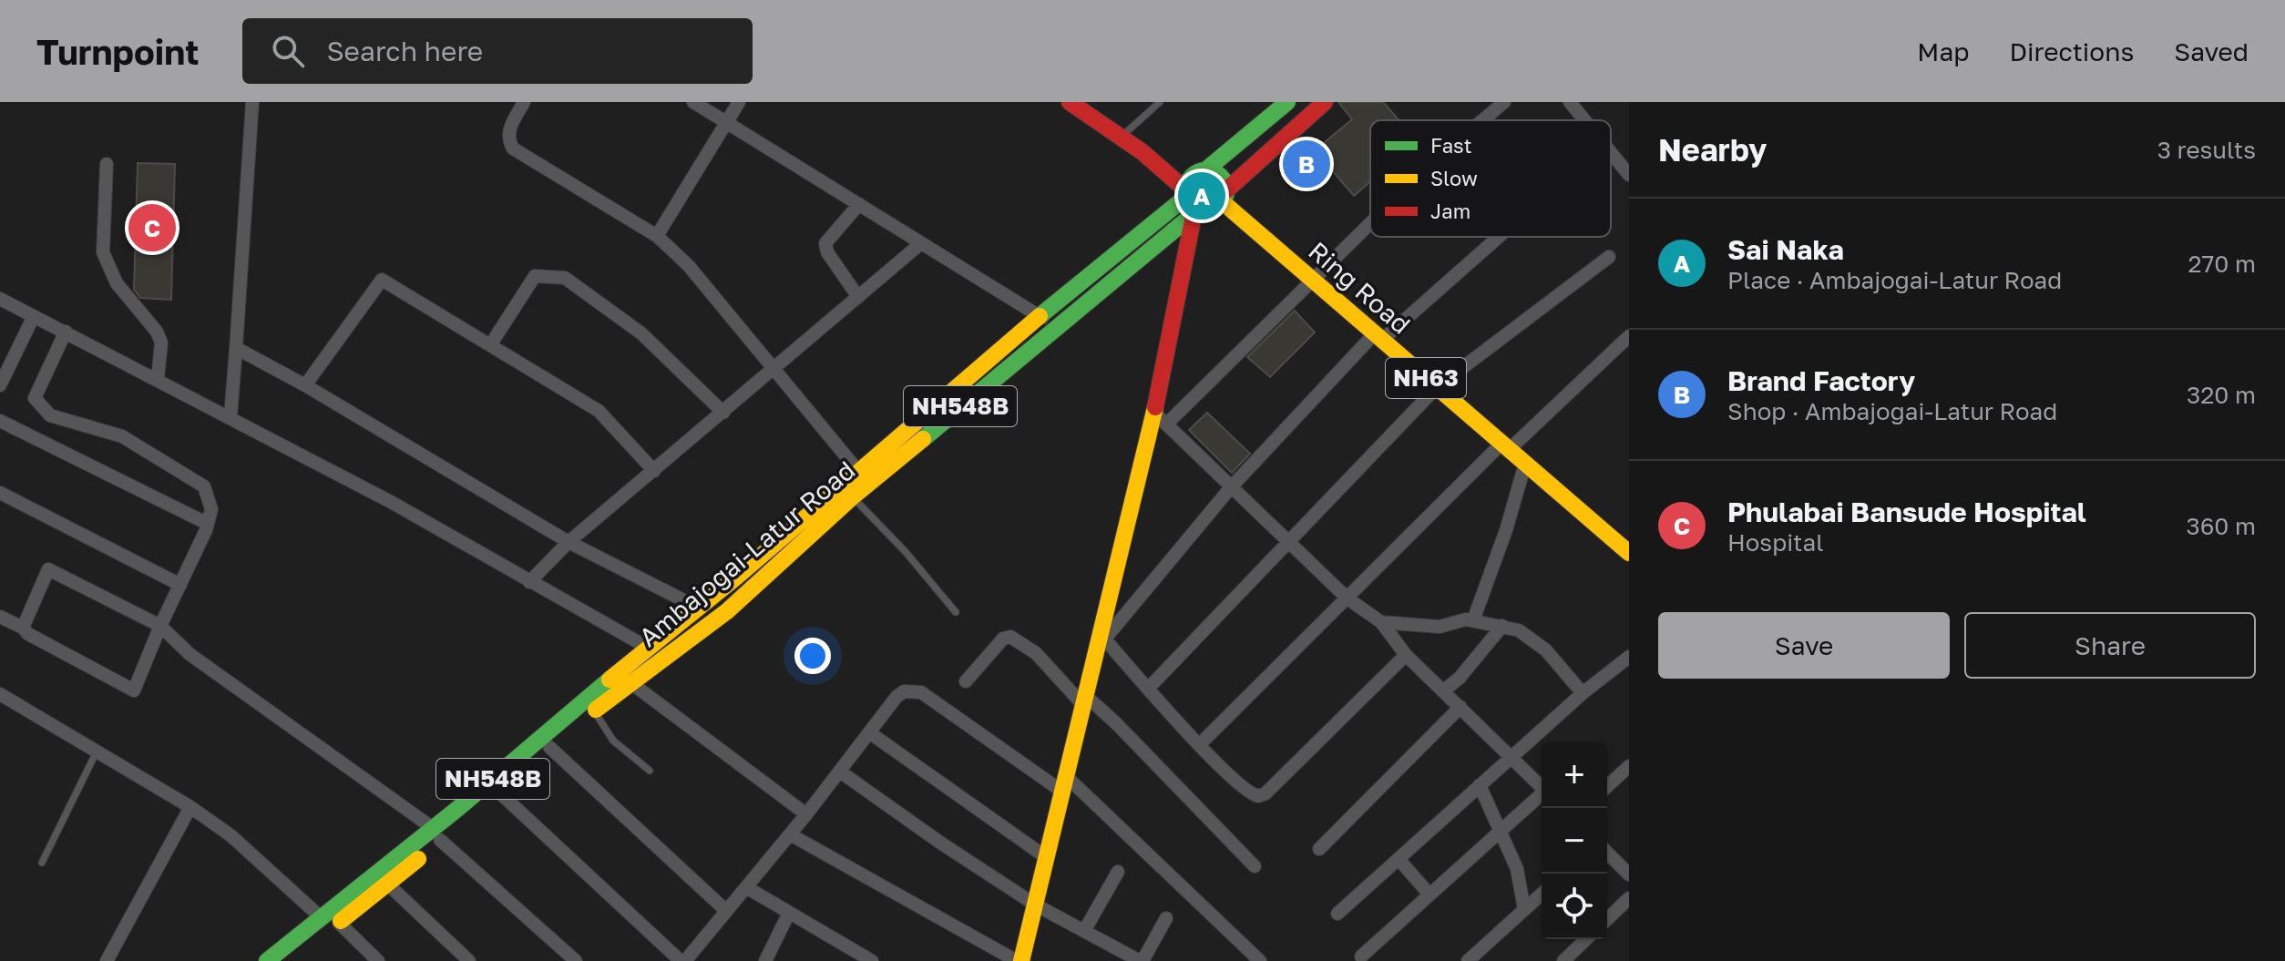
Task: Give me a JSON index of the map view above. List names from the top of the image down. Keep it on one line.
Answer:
{"streets":{"main road":["Ring Road","NH63","NH548B","Ambajogai-Latur Road"]},"crossings":[["Ring Road","NH548B"],["Ring Road","Ambajogai-Latur Road"],["NH548B","Ambajogai-Latur Road"]],"legend":["Fast","Slow","Jam"],"page":{"header":"Turnpoint","search":"Search here","nav":["Map","Directions","Saved"],"heading":["Nearby","3 results"],"pins":["B","A","C"],"list":[{"mark":"A","name":"Sai Naka","note":"Place · Ambajogai-Latur Road","value":"270 m"},{"mark":"B","name":"Brand Factory","note":"Shop · Ambajogai-Latur Road","value":"320 m"},{"mark":"C","name":"Phulabai Bansude Hospital","note":"Hospital","value":"360 m"}],"buttons":["Save","Share"],"map_buttons":["+","−"]}}
